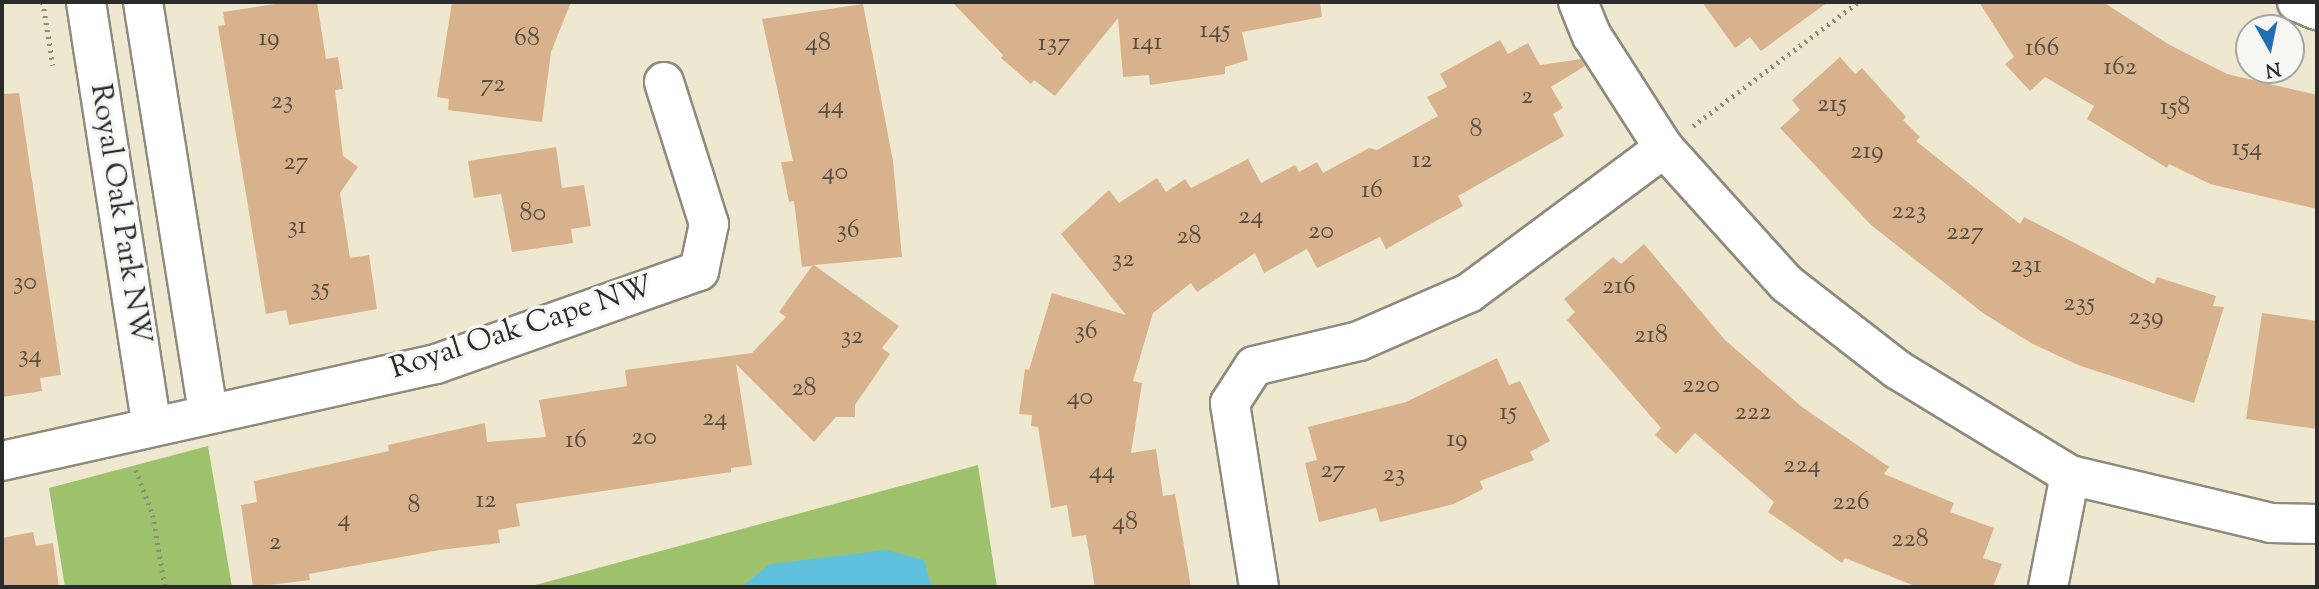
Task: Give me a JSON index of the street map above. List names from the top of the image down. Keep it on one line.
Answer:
{"streets":{"street":["Royal Oak Park NW","Royal Oak Cape NW"]},"crossings":[["Royal Oak Park NW","Royal Oak Cape NW"]],"house_numbers":["145","19","68","141","48","137","166","162","72","2","23","215","44","158","8","154","219","12","27","40","16","223","80","24","31","36","20","227","28","32","231","30","216","35","235","239","36","218","32","34","220","28","40","15","222","24","20","19","16","224","27","44","23","12","226","8","4","48","228","2"],"north":"bottom"}
